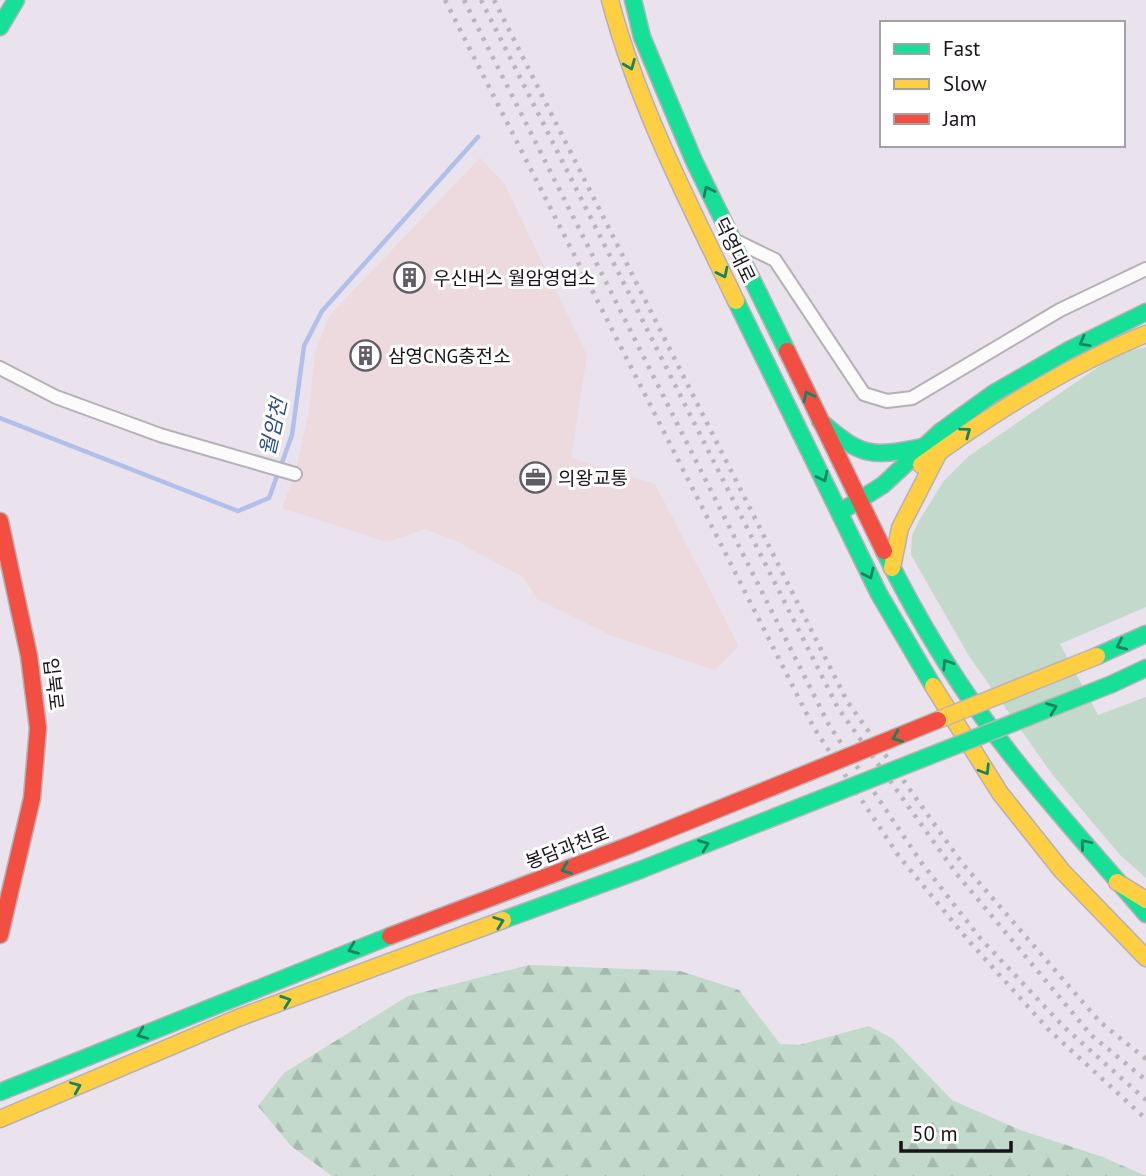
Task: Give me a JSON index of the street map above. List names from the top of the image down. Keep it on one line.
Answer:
{"streets":{"main road":["덕영대로","입북로","봉담과천로"]},"water":["월암천"],"places":{"building":["우신버스 월암영업소","삼영CNG충전소"],"office":["의왕교통"]},"legend":["Fast","Slow","Jam"],"scale_bar":"50 m"}
